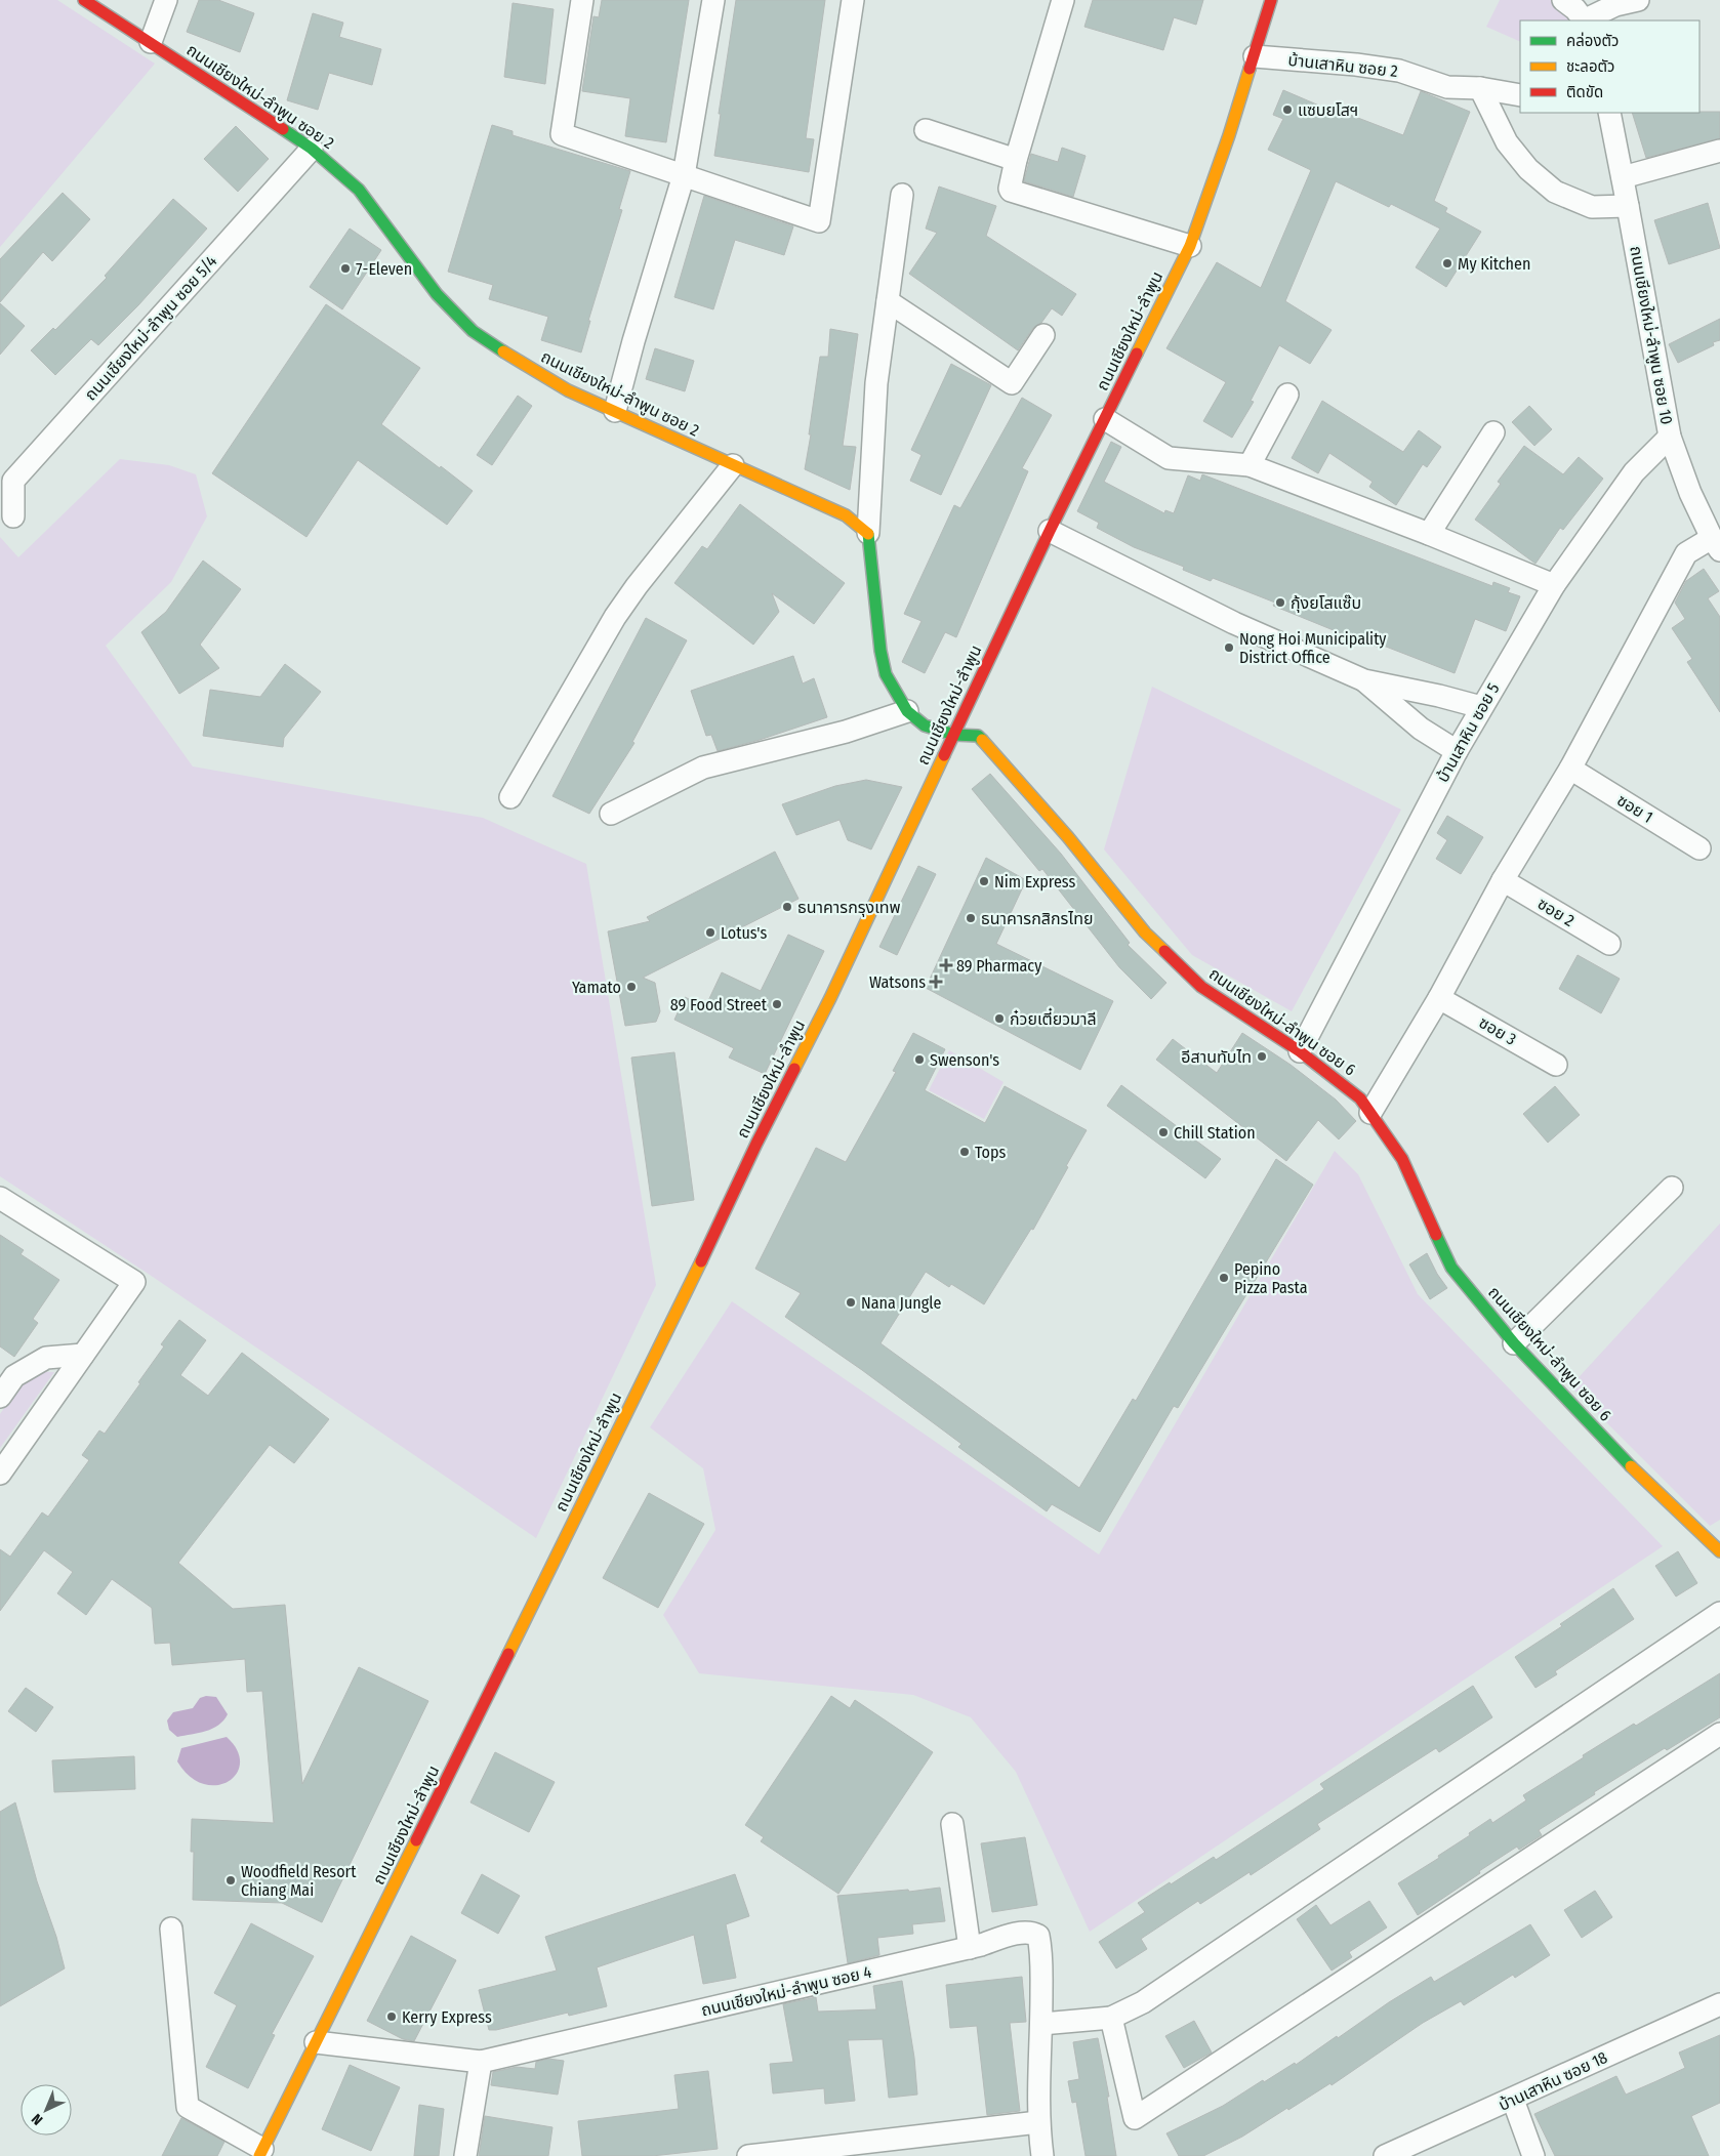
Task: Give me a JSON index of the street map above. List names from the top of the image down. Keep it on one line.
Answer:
{"streets":{"main road":["ถนนเชียงใหม่-ลำพูน ซอย 2","ถนนเชียงใหม่-ลำพูน","ถนนเชียงใหม่-ลำพูน ซอย 6"],"street":["บ้านเสาหิน ซอย 2","ถนนเชียงใหม่-ลำพูน ซอย 5/4","ถนนเชียงใหม่-ลำพูน ซอย 10","บ้านเสาหิน ซอย 5","ซอย 1","ซอย 2","ซอย 3","ถนนเชียงใหม่-ลำพูน ซอย 4","บ้านเสาหิน ซอย 18"]},"crossings":[["บ้านเสาหิน ซอย 2","ถนนเชียงใหม่-ลำพูน"],["ถนนเชียงใหม่-ลำพูน ซอย 2","ถนนเชียงใหม่-ลำพูน ซอย 5/4"],["ถนนเชียงใหม่-ลำพูน","ถนนเชียงใหม่-ลำพูน ซอย 6"],["ถนนเชียงใหม่-ลำพูน","ถนนเชียงใหม่-ลำพูน ซอย 4"],["ถนนเชียงใหม่-ลำพูน ซอย 10","บ้านเสาหิน ซอย 5"],["บ้านเสาหิน ซอย 5","ถนนเชียงใหม่-ลำพูน ซอย 6"]],"places":{"other":["แซบยโสฯ","My Kitchen","7-Eleven","กุ้งยโสแซ๊บ","Nong Hoi Municipality District Office","Nim Express","ธนาคารกรุงเทพ","ธนาคารกสิกรไทย","Lotus's","Yamato","89 Food Street","ก๋วยเตี๋ยวมาลี","อีสานทับไท","Swenson's","Chill Station","Tops","Pepino Pizza Pasta","Nana Jungle","Woodfield Resort Chiang Mai","Kerry Express"],"health":["89 Pharmacy","Watsons"]},"legend":["คล่องตัว","ชะลอตัว","ติดขัด"],"north":"bottom left"}
